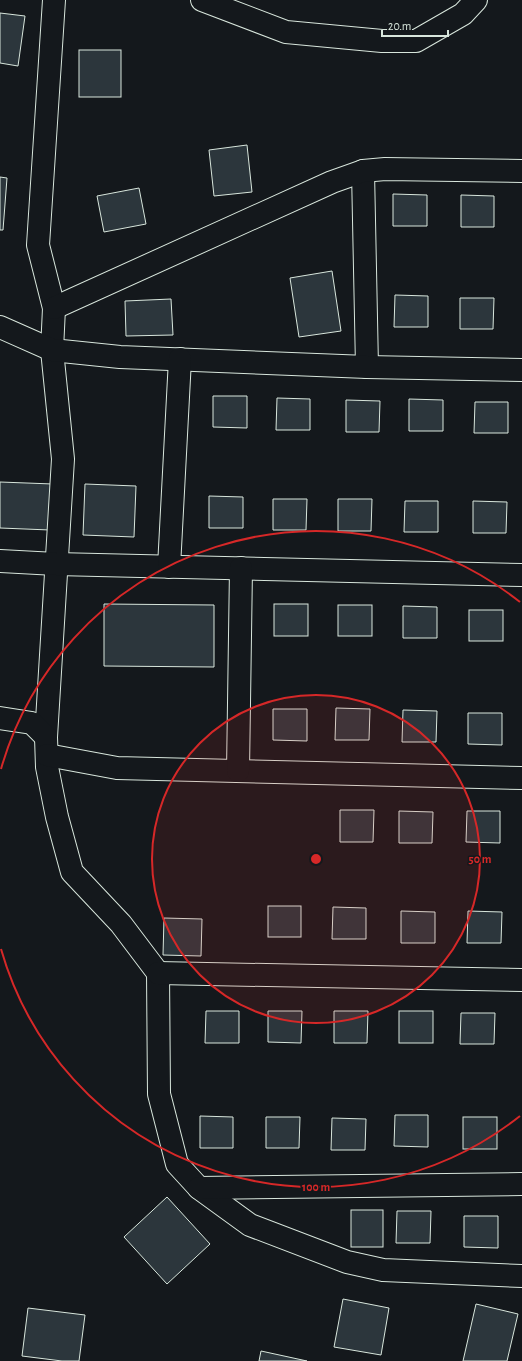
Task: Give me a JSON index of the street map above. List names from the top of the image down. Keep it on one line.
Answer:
{"scale_bar":"20 m","rings":["50 m","100 m"]}
